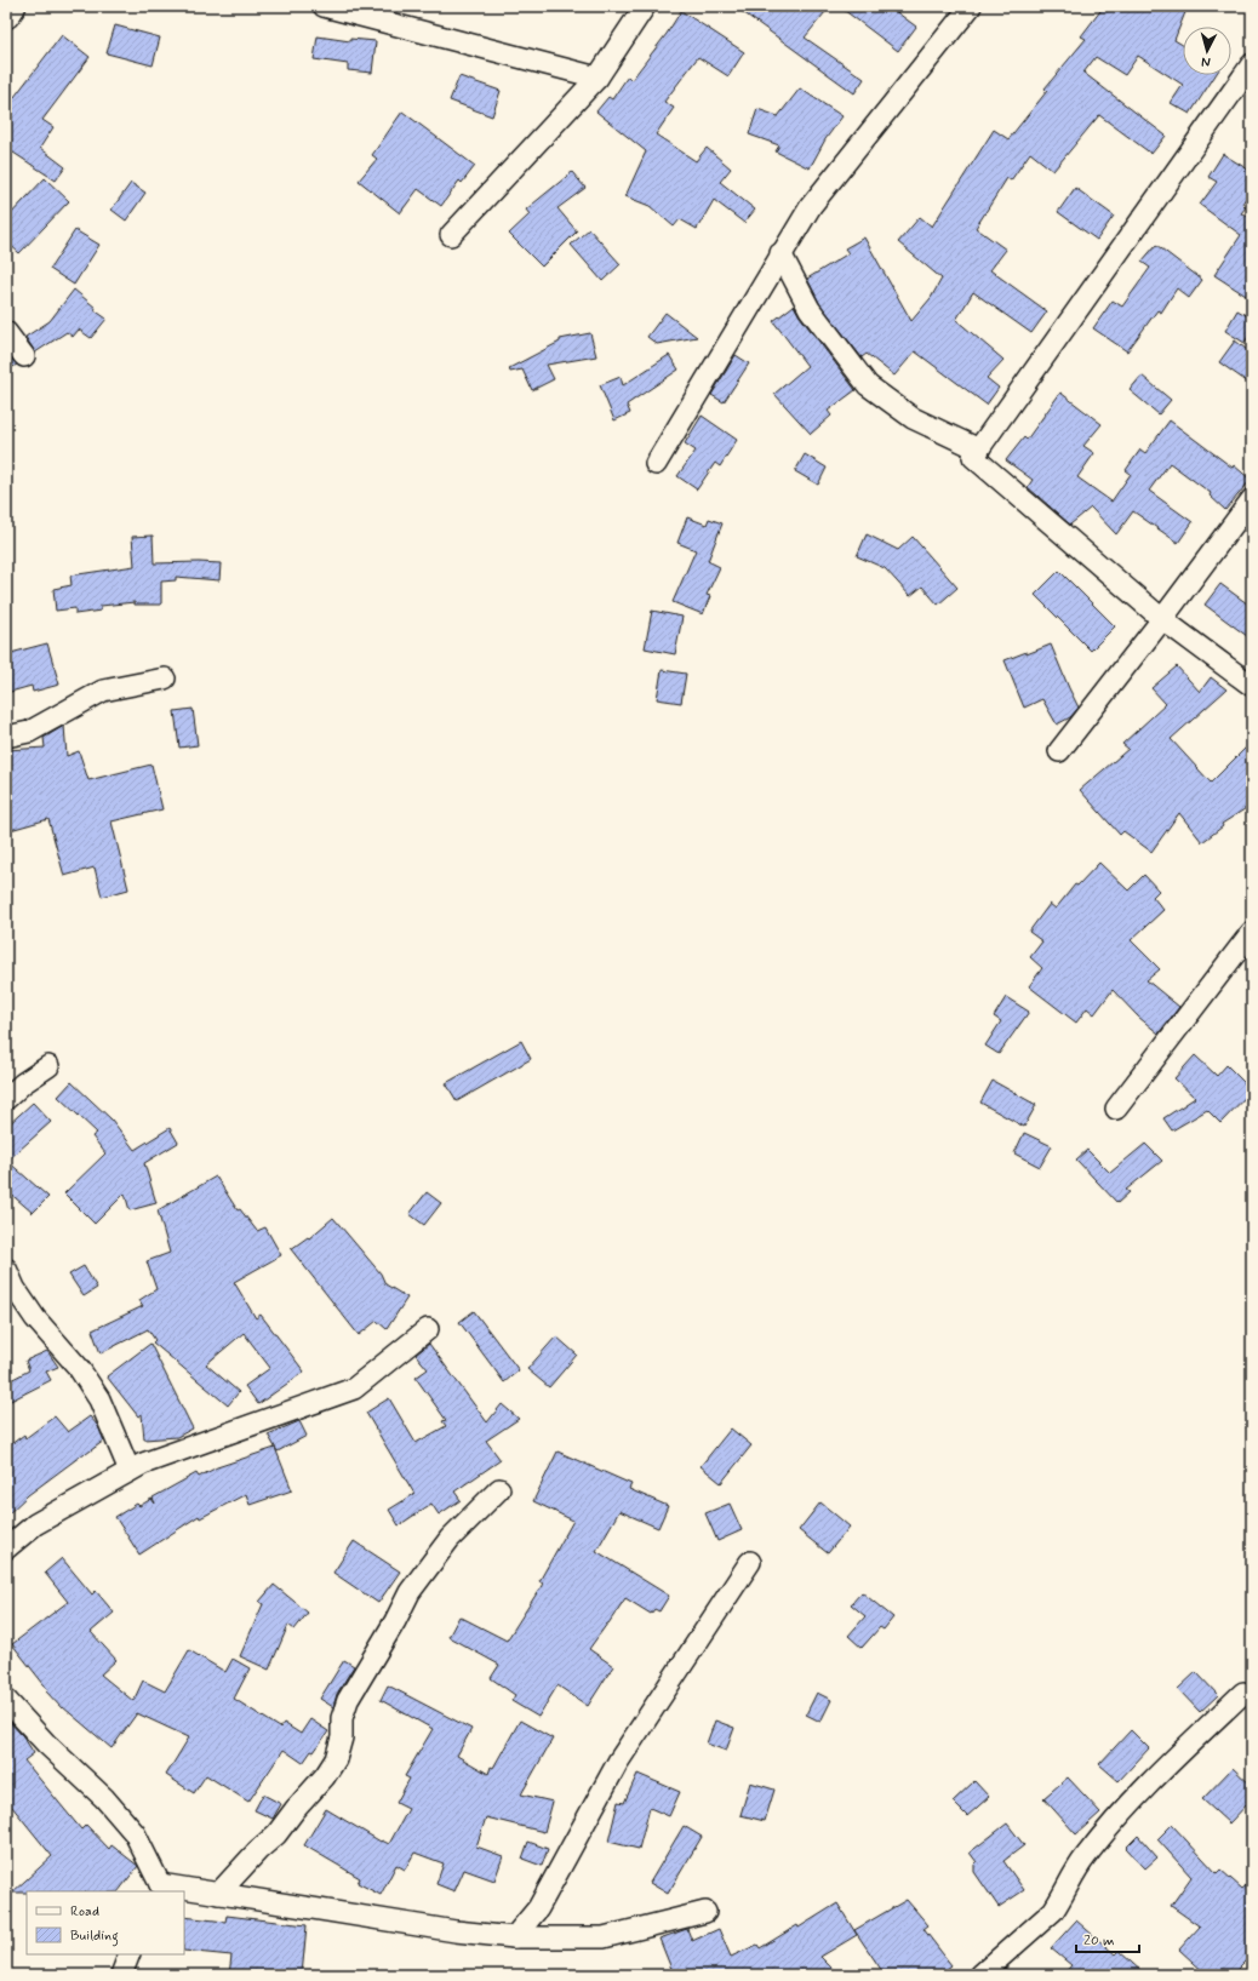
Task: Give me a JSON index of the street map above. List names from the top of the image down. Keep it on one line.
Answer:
{"legend":["Road","Building"],"scale_bar":"20 m","north":"bottom"}
